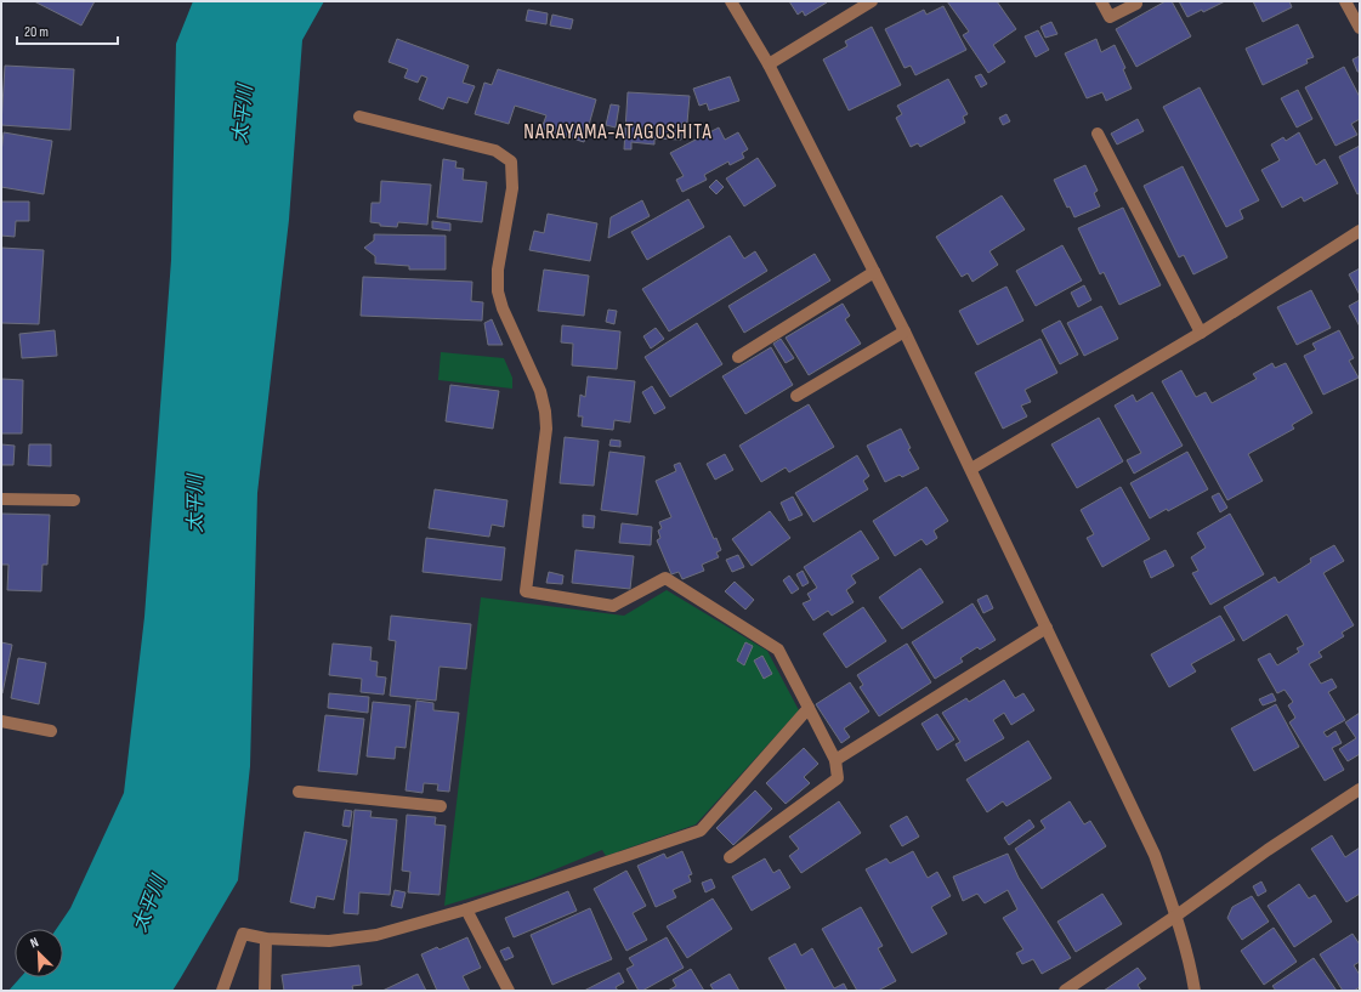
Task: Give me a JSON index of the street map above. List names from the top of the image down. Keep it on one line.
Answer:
{"districts":["NARAYAMA-ATAGOSHITA"],"water":["太平川"],"scale_bar":"20 m","north":"top left"}
